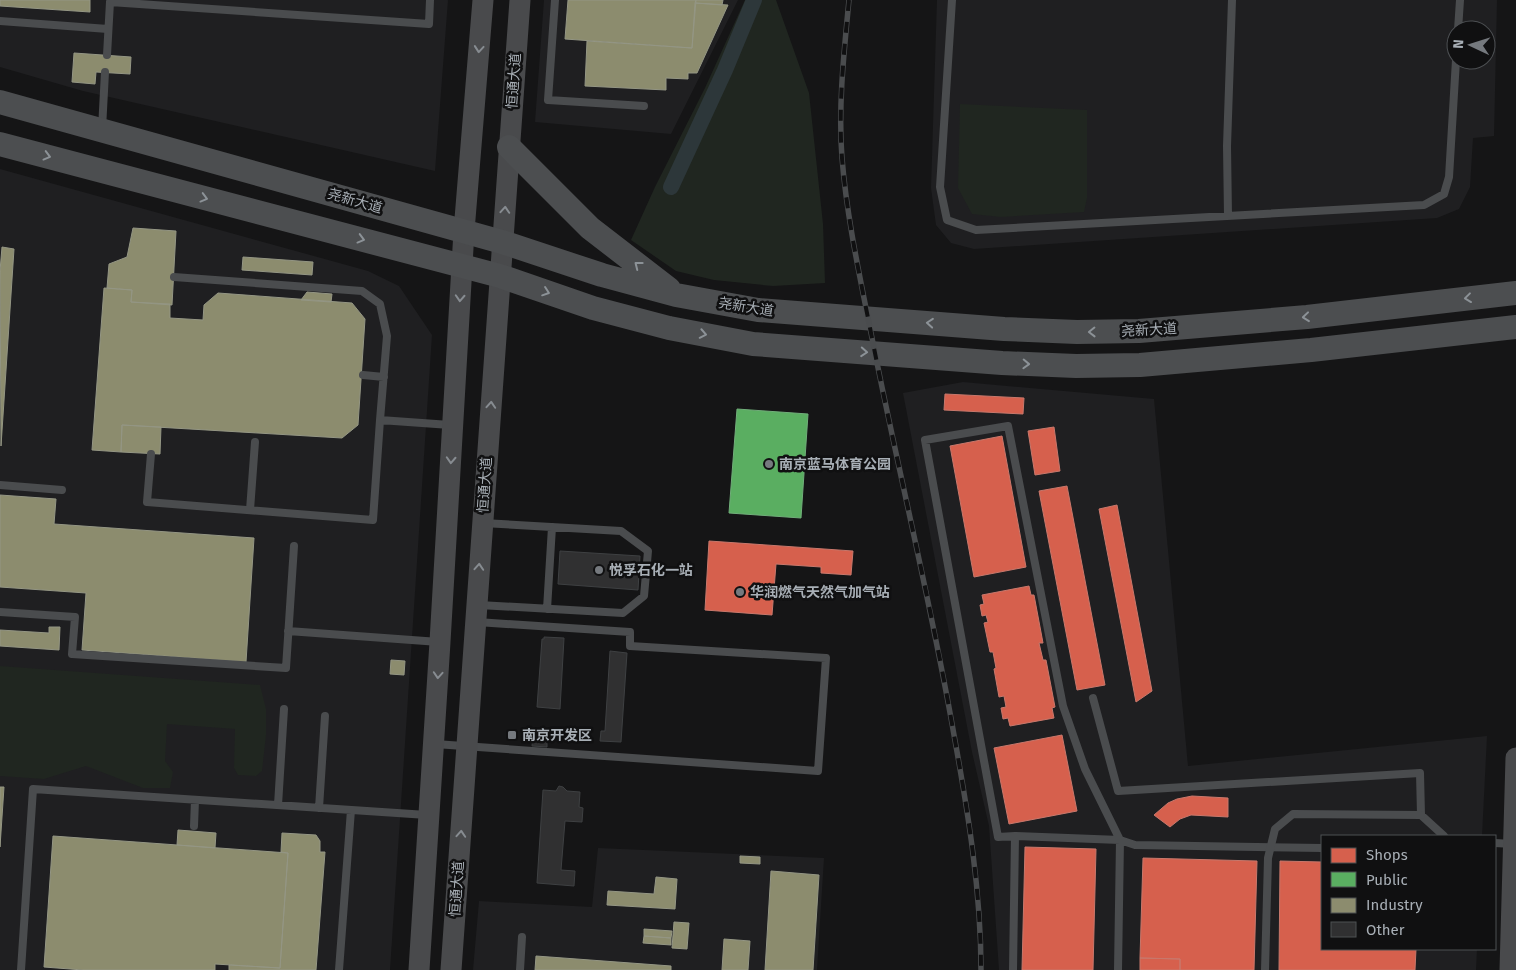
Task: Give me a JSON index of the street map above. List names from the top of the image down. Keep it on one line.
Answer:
{"streets":{"main road":["恒通大道","尧新大道"]},"crossings":[["恒通大道","尧新大道"]],"places":{"other":["南京蓝马体育公园","悦孚石化一站","华润燃气天然气加气站"],"transit":["南京开发区"]},"legend":["Shops","Public","Industry","Other"],"north":"left"}
